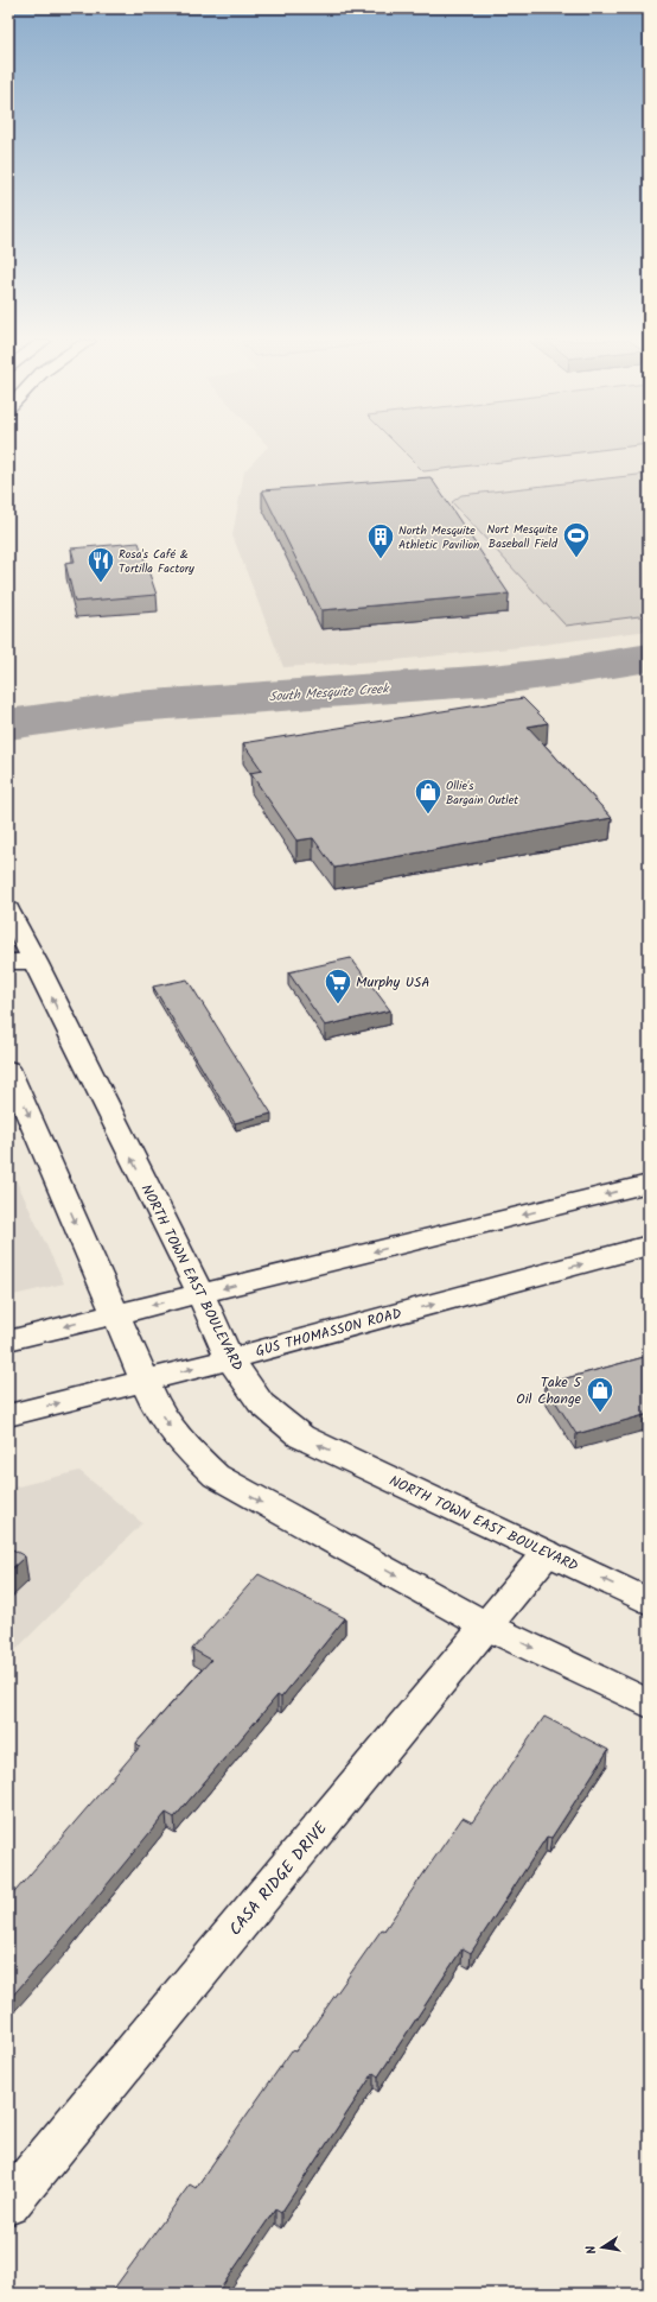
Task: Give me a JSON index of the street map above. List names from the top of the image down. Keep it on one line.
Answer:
{"streets":{"main road":["NORTH TOWN EAST BOULEVARD","GUS THOMASSON ROAD","CASA RIDGE DRIVE"]},"crossings":[["NORTH TOWN EAST BOULEVARD","GUS THOMASSON ROAD"],["NORTH TOWN EAST BOULEVARD","CASA RIDGE DRIVE"]],"water":["South Mesquite Creek"],"places":{"sports":["Nort Mesquite Baseball Field"],"building":["North Mesquite Athletic Pavilion"],"restaurant":["Rosa's Café & Tortilla Factory"],"shop":["Ollie's Bargain Outlet","Take 5 Oil Change"],"supermarket":["Murphy USA"]},"north":"left"}
